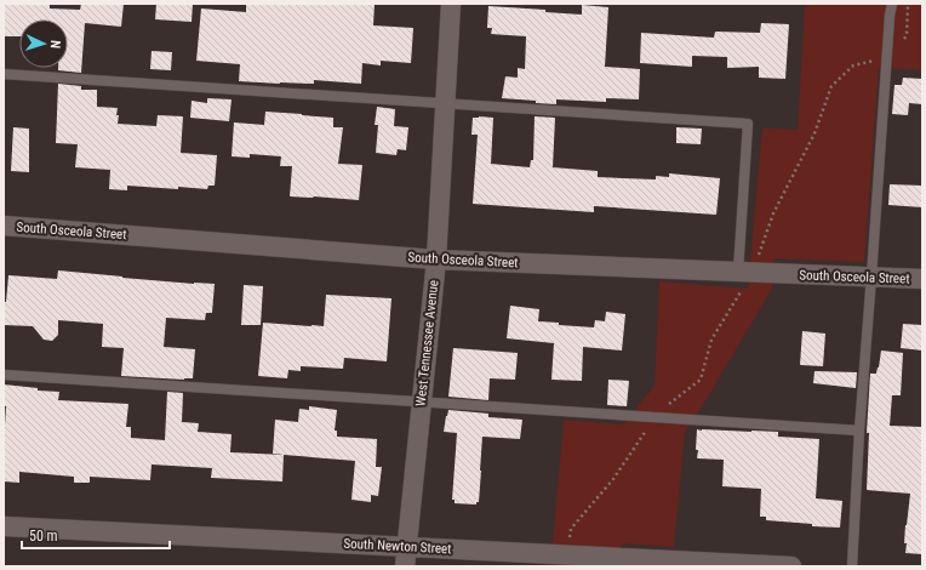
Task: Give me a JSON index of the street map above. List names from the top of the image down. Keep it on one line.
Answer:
{"streets":{"street":["South Osceola Street","West Tennessee Avenue","South Newton Street"]},"crossings":[["South Osceola Street","West Tennessee Avenue"],["West Tennessee Avenue","South Newton Street"]],"scale_bar":"50 m","north":"right"}
